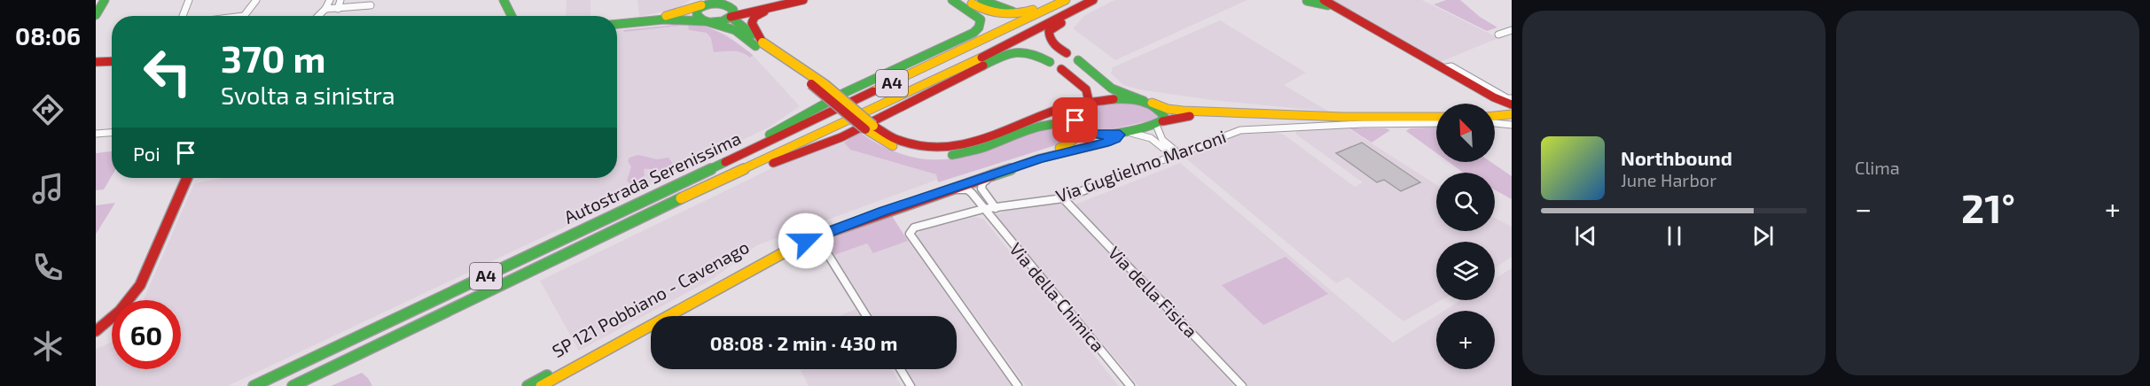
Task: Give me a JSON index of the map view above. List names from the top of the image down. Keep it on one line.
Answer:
{"streets":{"main road":["A4","Autostrada Serenissima","SP 121 Pobbiano - Cavenago"],"street":["Via Guglielmo Marconi","Via della Fisica","Via della Chimica"]},"crossings":[["Via Guglielmo Marconi","Via della Fisica"],["Via Guglielmo Marconi","Via della Chimica"],["Via della Chimica","SP 121 Pobbiano - Cavenago"]],"north":"top left","page":{"tabs":"08:06","tile":"Clima","turn":["370 m","Svolta a sinistra"],"map_buttons":"+","then":"Poi","song":["Northbound","June Harbor"],"heat":["−","21°","+"],"limit":"60","trip":"08:08 · 2 min · 430 m"}}
